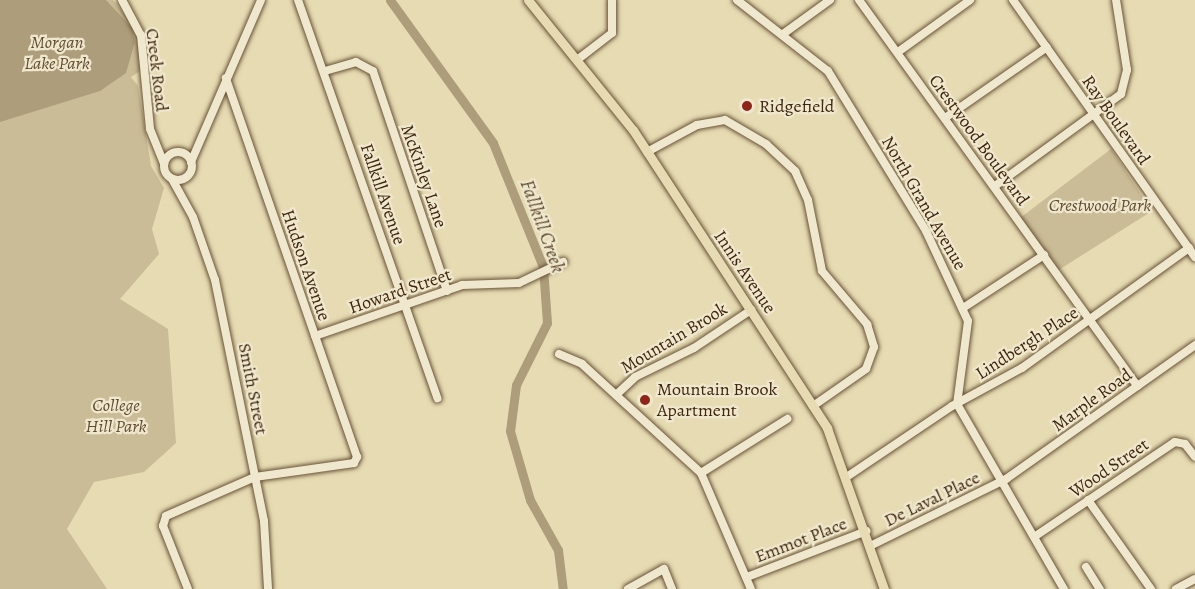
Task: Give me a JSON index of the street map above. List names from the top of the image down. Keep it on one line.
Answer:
{"streets":{"main road":["Innis Avenue"],"street":["Creek Road","Ray Boulevard","Crestwood Boulevard","McKinley Lane","Fallkill Avenue","North Grand Avenue","Hudson Avenue","Howard Street","Mountain Brook","Lindbergh Place","Smith Street","Marple Road","Wood Street","De Laval Place","Emmot Place"]},"crossings":[["Creek Road","Smith Street"],["Ray Boulevard","Lindbergh Place"],["Crestwood Boulevard","Lindbergh Place"],["Crestwood Boulevard","Marple Road"],["McKinley Lane","Fallkill Avenue"],["McKinley Lane","Howard Street"],["Fallkill Avenue","Howard Street"],["North Grand Avenue","Lindbergh Place"],["Hudson Avenue","Howard Street"],["Hudson Avenue","Smith Street"],["Innis Avenue","Mountain Brook"],["Innis Avenue","Lindbergh Place"],["Innis Avenue","De Laval Place"],["Innis Avenue","Emmot Place"],["Marple Road","De Laval Place"]],"water":["Fallkill Creek"],"parks":["Morgan Lake Park","Crestwood Park","College Hill Park"],"places":["Ridgefield","Mountain Brook Apartment"]}
